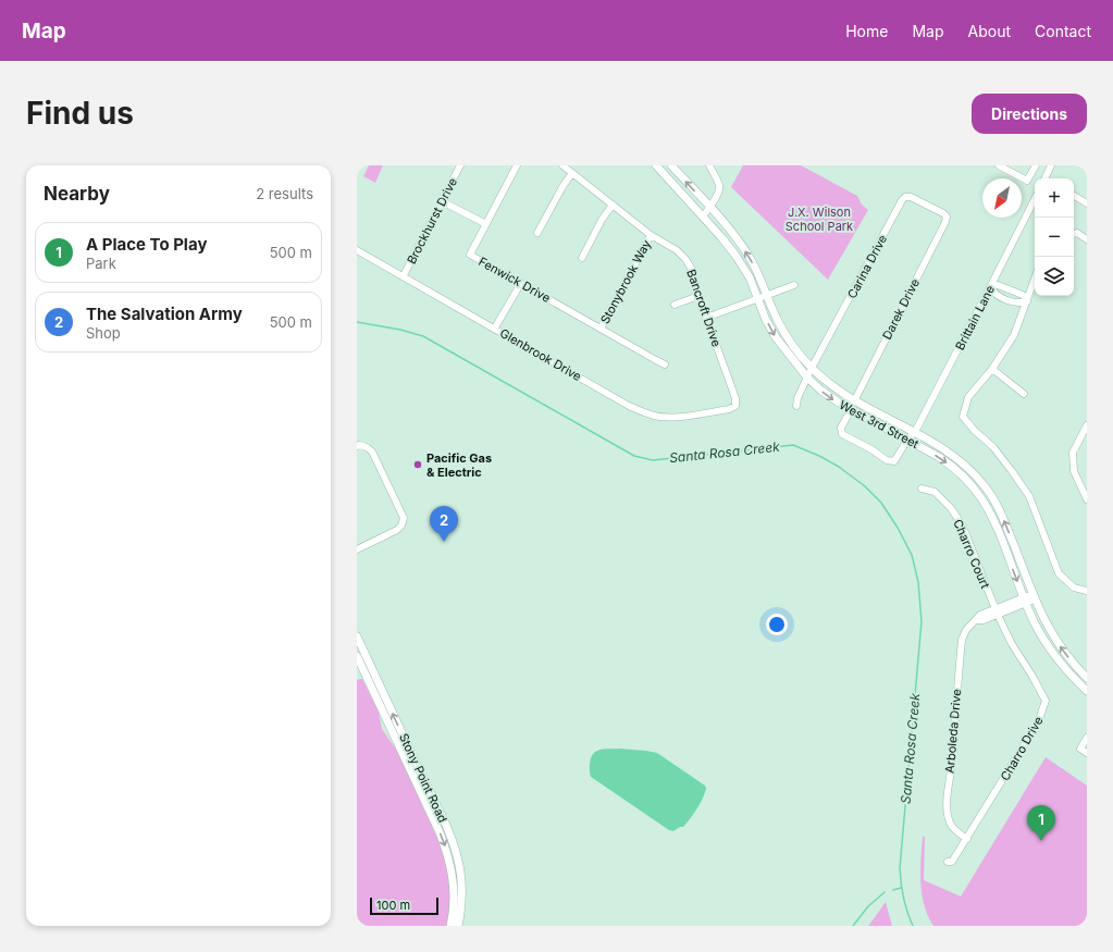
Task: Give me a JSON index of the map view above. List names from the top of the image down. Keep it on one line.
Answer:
{"streets":{"main road":["West 3rd Street","Stony Point Road"],"street":["Brockhurst Drive","Carina Drive","Fenwick Drive","Stonybrook Way","Bancroft Drive","Darek Drive","Brittain Lane","Glenbrook Drive","Charro Court","Arboleda Drive","Charro Drive"]},"crossings":[["Brockhurst Drive","Glenbrook Drive"],["Carina Drive","Darek Drive"],["Carina Drive","West 3rd Street"],["Fenwick Drive","Stonybrook Way"],["Stonybrook Way","Bancroft Drive"],["Bancroft Drive","Glenbrook Drive"],["Darek Drive","West 3rd Street"],["Brittain Lane","West 3rd Street"],["West 3rd Street","Arboleda Drive"],["Charro Court","Arboleda Drive"],["Charro Court","Charro Drive"],["Arboleda Drive","Charro Drive"]],"water":["Santa Rosa Creek"],"parks":["J.X. Wilson School Park"],"places":["Pacific Gas & Electric"],"scale_bar":"100 m","north":"bottom left","page":{"header":"Map","nav":["Home","Map","About","Contact"],"buttons":"Directions","title":"Find us","heading":["Nearby","2 results"],"map_buttons":["+","−"],"list":[{"mark":"1","name":"A Place To Play","note":"Park","value":"500 m"},{"mark":"2","name":"The Salvation Army","note":"Shop","value":"500 m"}],"pins":["2","1"],"scale":"100 m"}}
